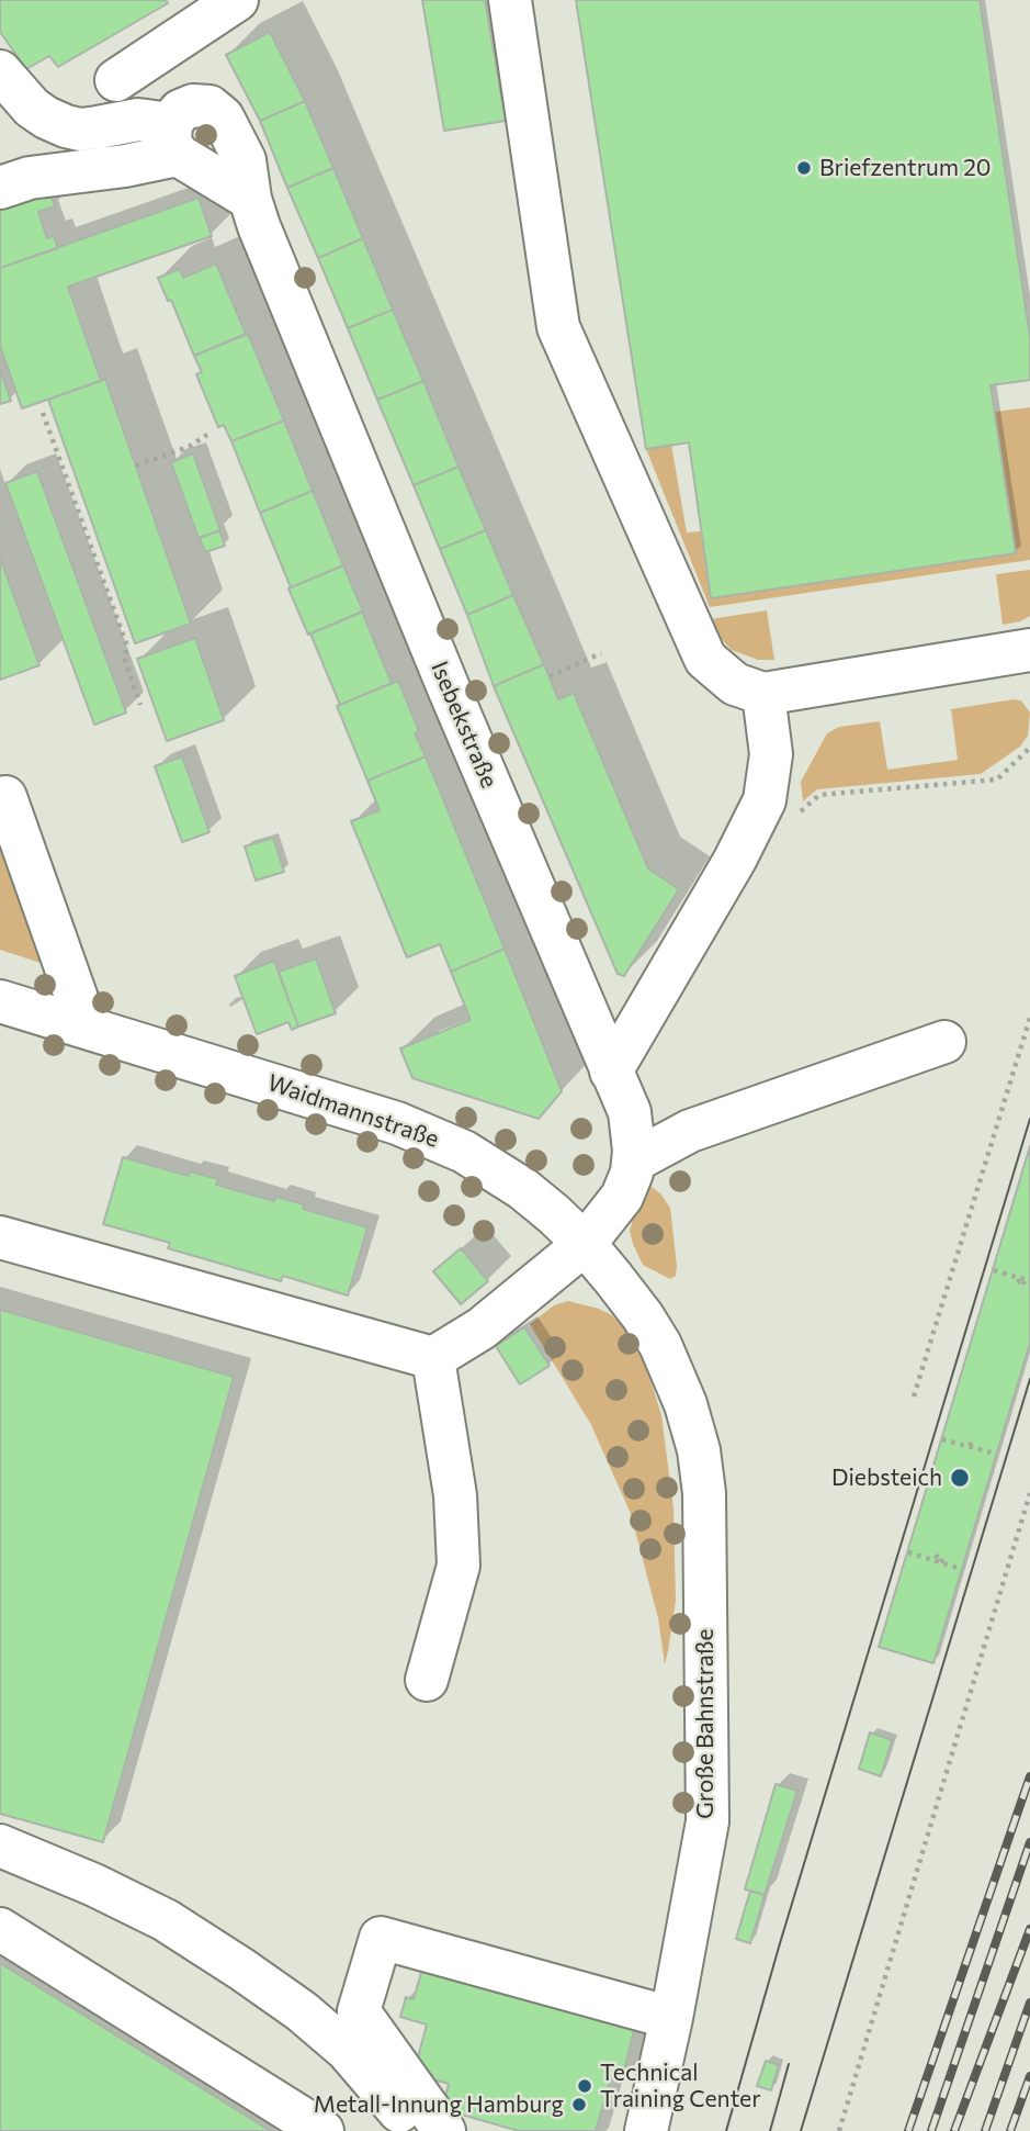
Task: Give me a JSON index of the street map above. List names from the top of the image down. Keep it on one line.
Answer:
{"streets":{"street":["Isebekstraße","Waidmannstraße","Große Bahnstraße"]},"crossings":[["Isebekstraße","Waidmannstraße"],["Waidmannstraße","Große Bahnstraße"]],"places":["Briefzentrum 20","Diebsteich","Technical Training Center","Metall-Innung Hamburg"]}
